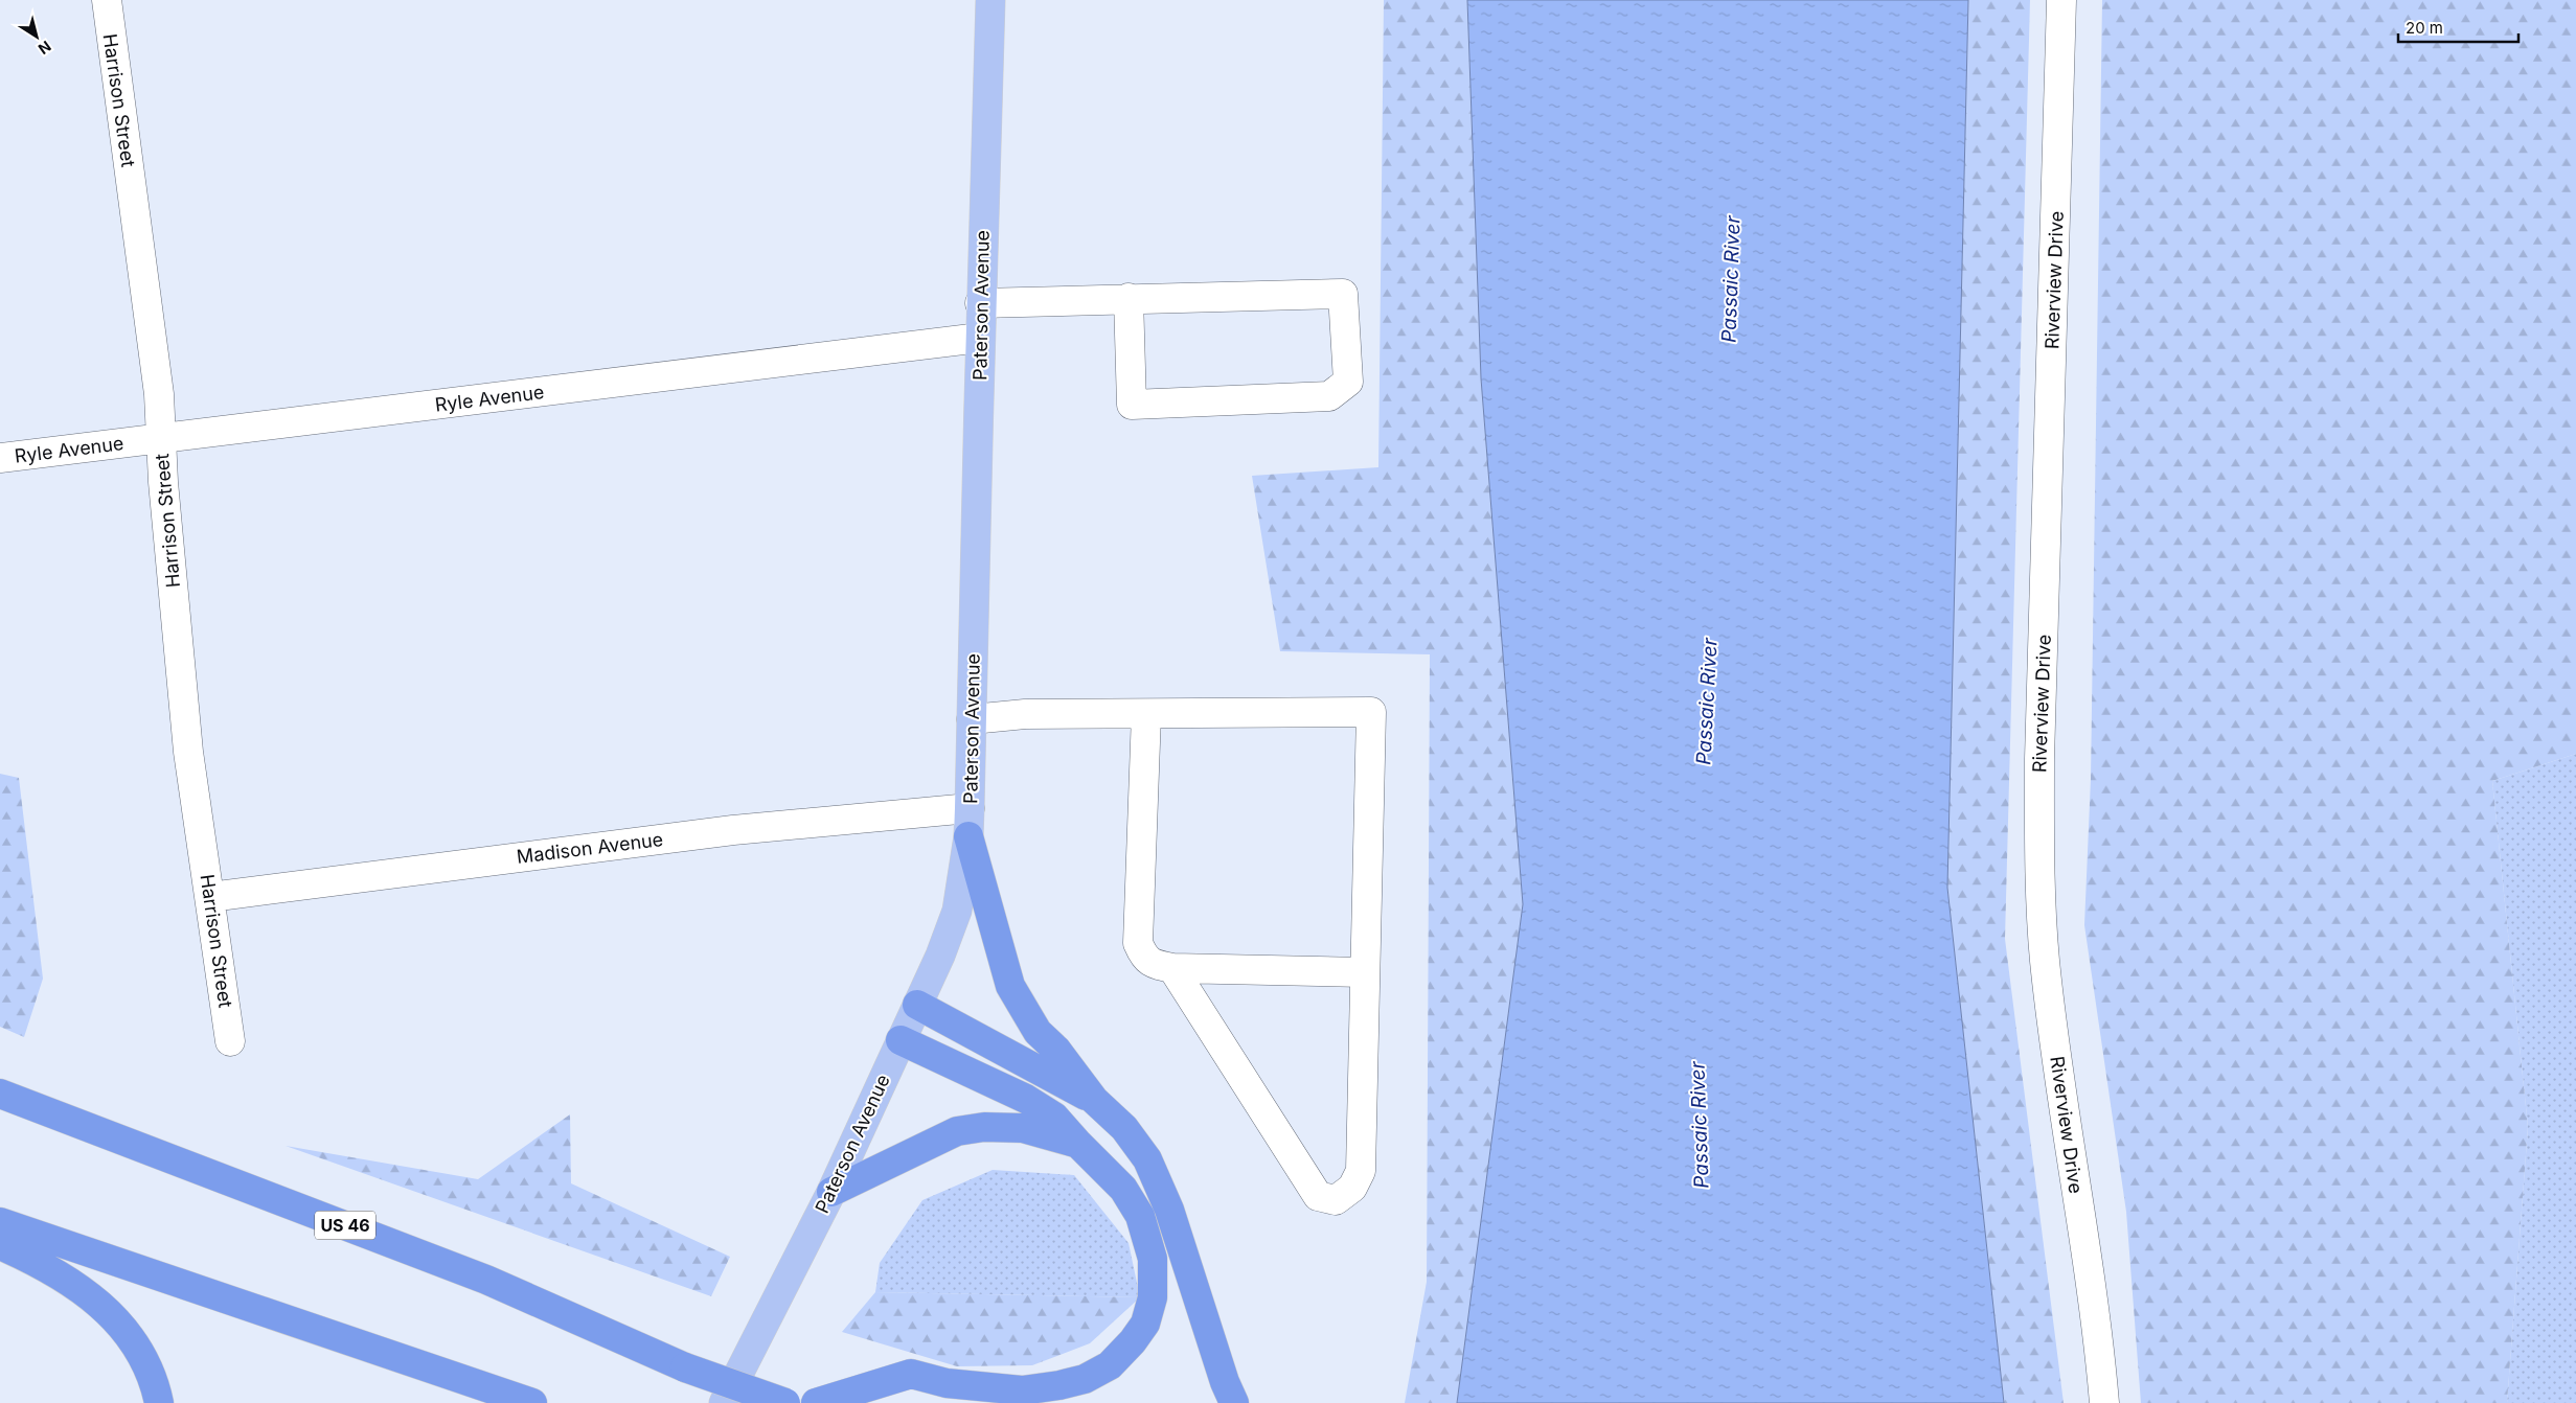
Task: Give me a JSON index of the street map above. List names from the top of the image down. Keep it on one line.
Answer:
{"streets":{"highway":["US 46"],"main road":["Paterson Avenue"],"street":["Harrison Street","Riverview Drive","Ryle Avenue","Madison Avenue"]},"crossings":[["Harrison Street","Ryle Avenue"],["Harrison Street","Madison Avenue"],["Paterson Avenue","Ryle Avenue"],["Paterson Avenue","Madison Avenue"]],"water":["Passaic River"],"scale_bar":"20 m","north":"bottom right"}
